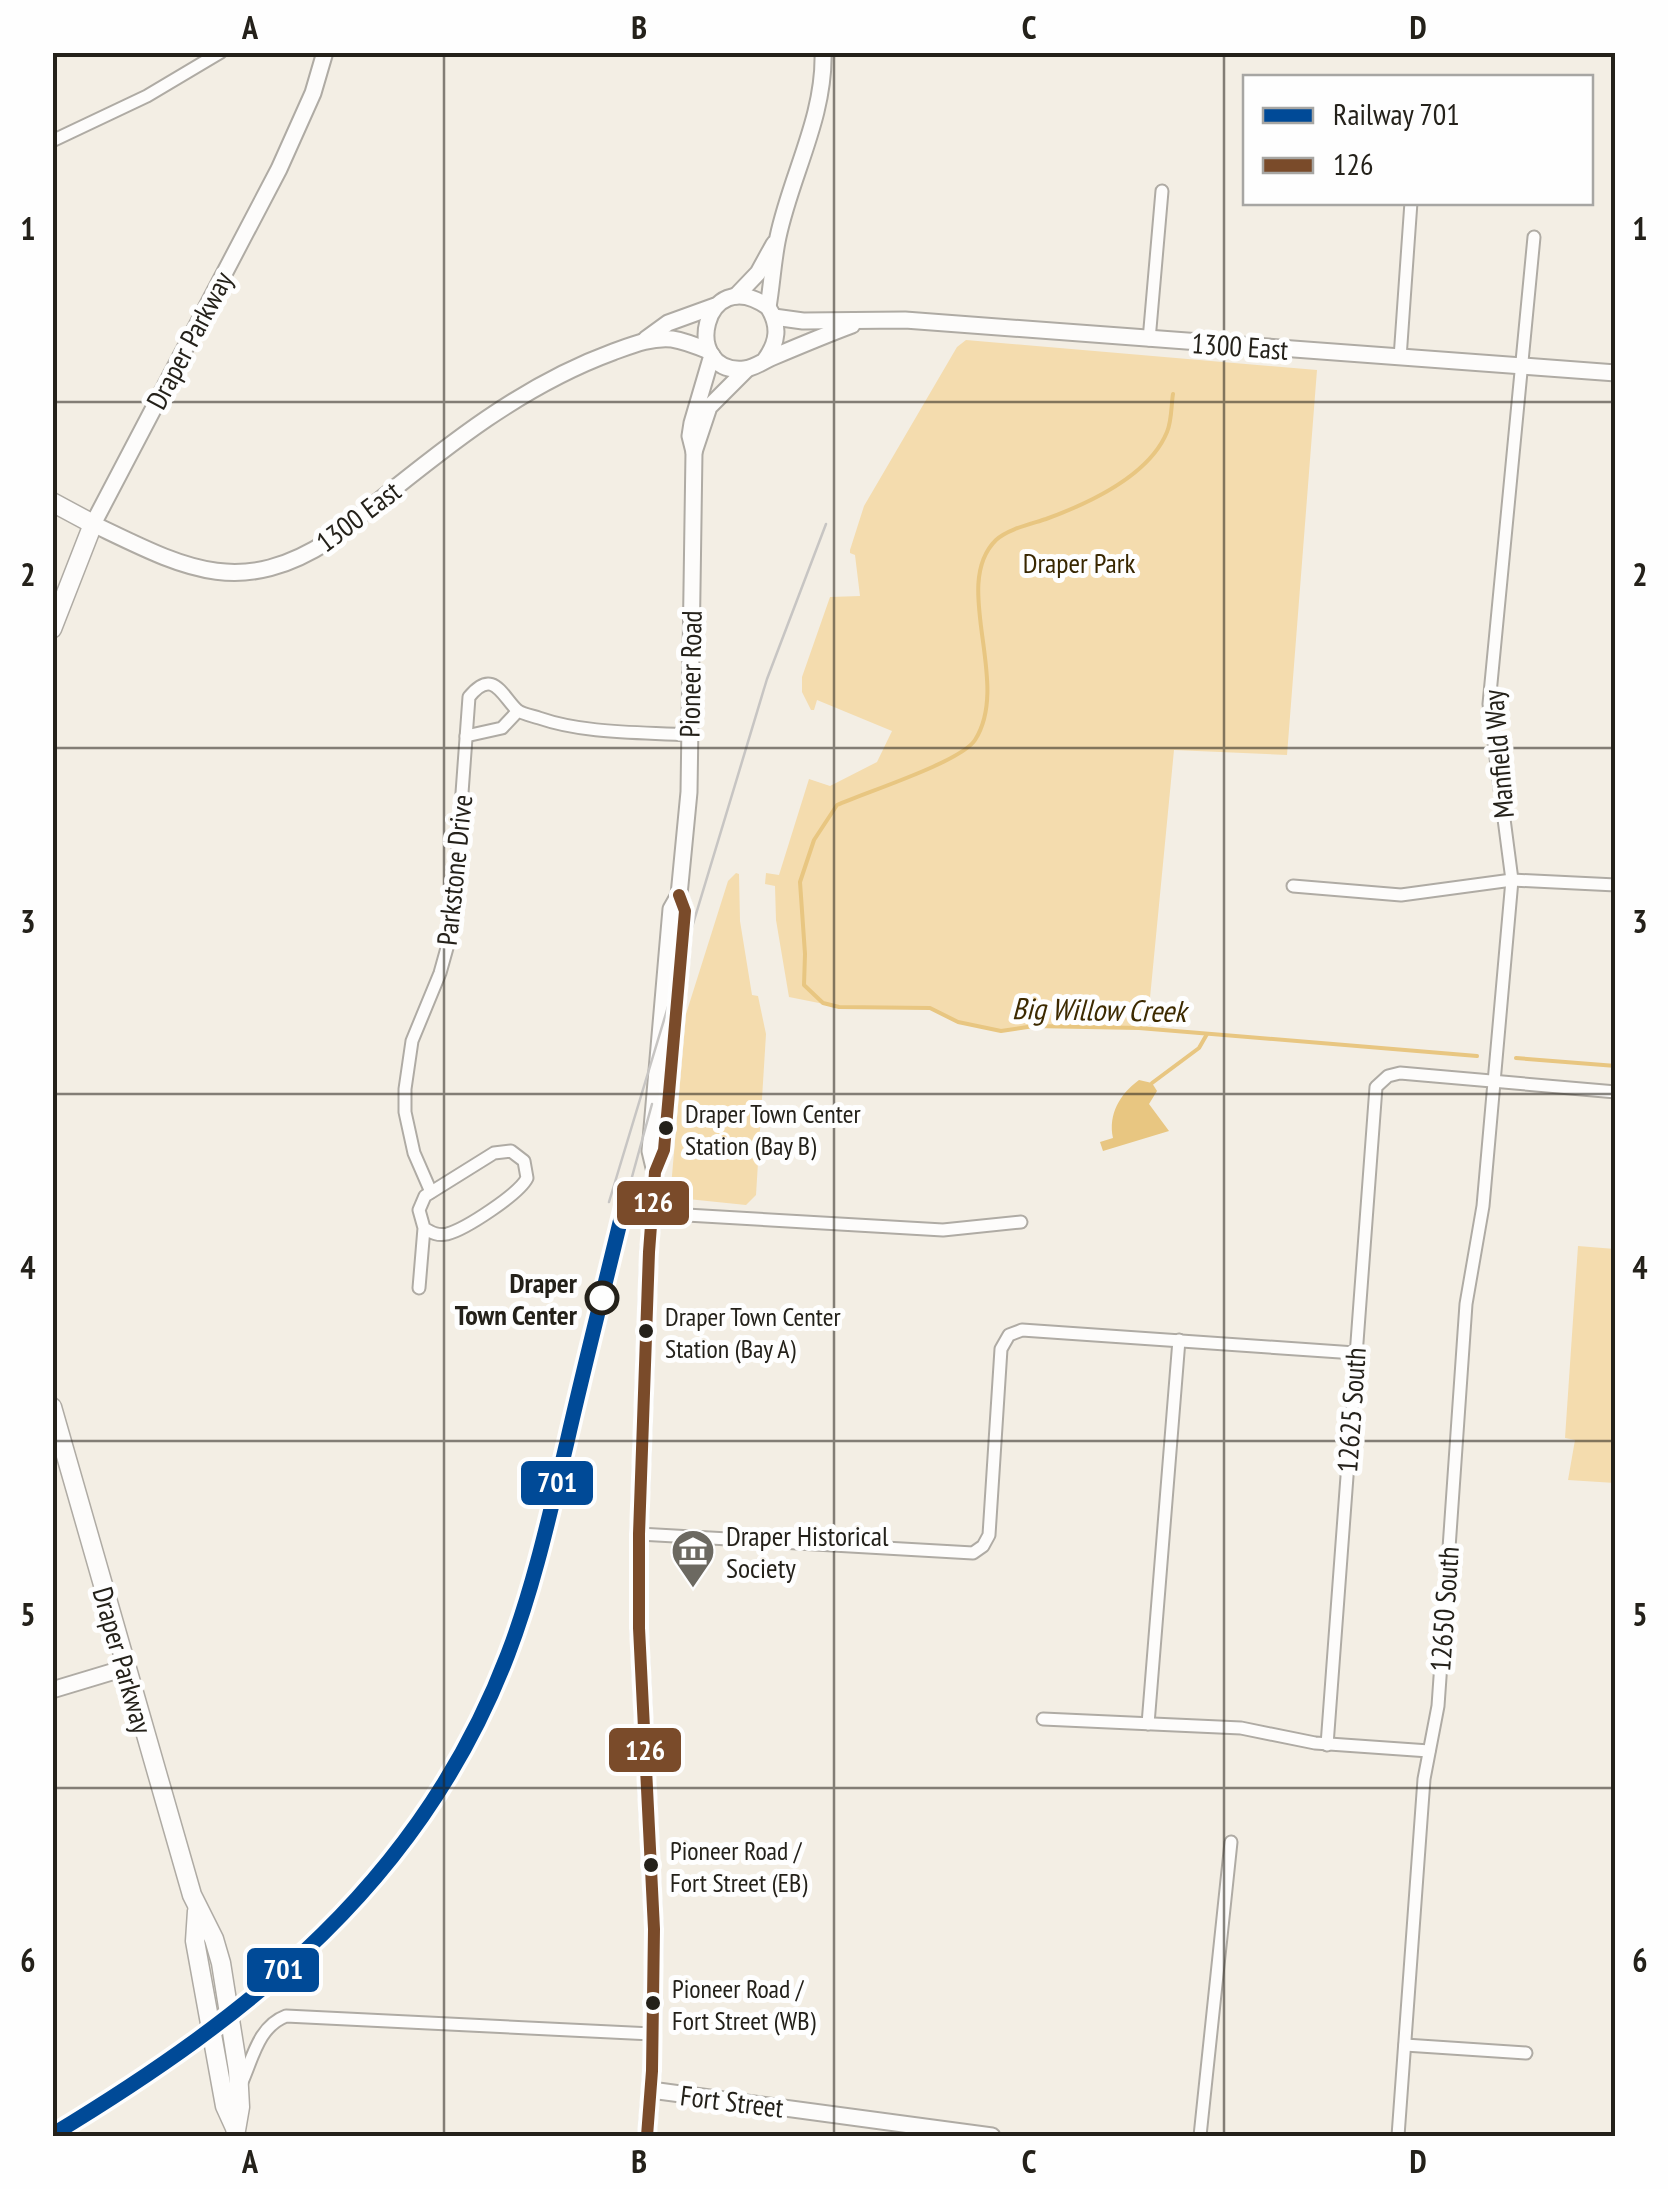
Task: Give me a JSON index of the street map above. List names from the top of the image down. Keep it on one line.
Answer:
{"streets":{"main road":["Draper Parkway","1300 East"],"street":["Pioneer Road","Manfield Way","Parkstone Drive","12625 South","12650 South","Fort Street"]},"crossings":[["Draper Parkway","1300 East"],["1300 East","Pioneer Road"],["1300 East","Manfield Way"],["Pioneer Road","Fort Street"],["Manfield Way","12625 South"],["Manfield Way","12650 South"],["12625 South","12650 South"]],"water":["Big Willow Creek"],"parks":["Draper Park"],"places":{"other":["Draper Town Center Station (Bay B)","Draper Town Center","Draper Town Center Station (Bay A)","Pioneer Road / Fort Street (EB)","Pioneer Road / Fort Street (WB)"],"museum":["Draper Historical Society"]},"lines":["transit line 126","rail line 701"],"legend":["Railway 701","126"],"grid":{"columns":["A","B","C","D"],"rows":["1","2","3","4","5","6"]}}
